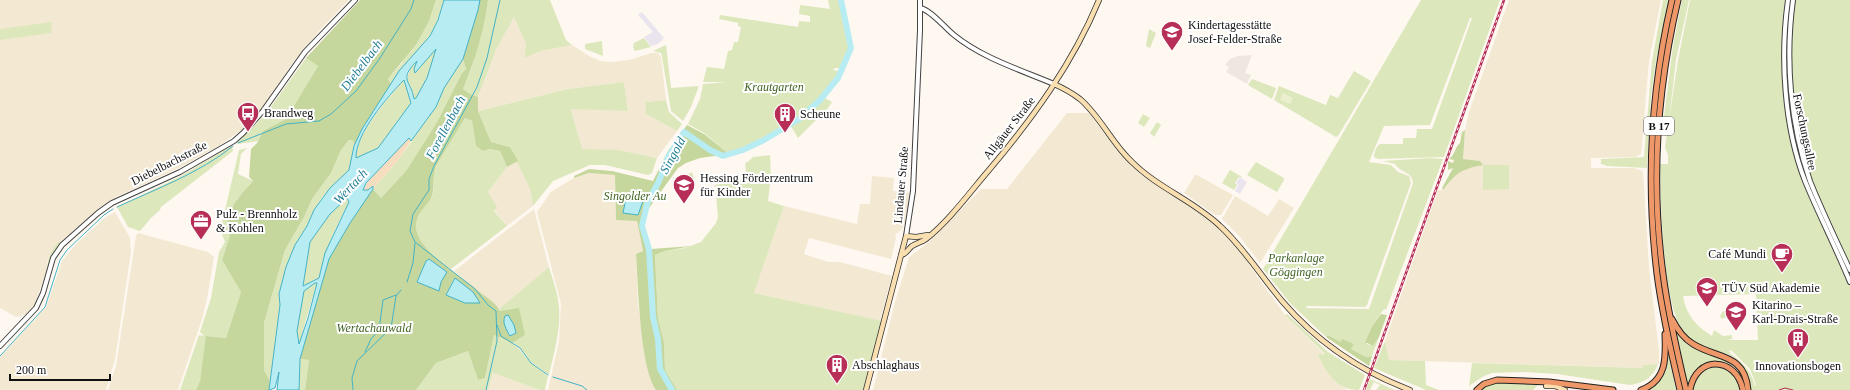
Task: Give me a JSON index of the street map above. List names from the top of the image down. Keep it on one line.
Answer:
{"streets":{"highway":["B 17"],"main road":["Allgäuer Straße","Lindauer Straße"],"street":["Forschungsallee","Diebelbachstraße"]},"crossings":[["Allgäuer Straße","Lindauer Straße"]],"water":["Diebelbach","Forellenbach","Singold","Wertach"],"parks":["Krautgarten","Singolder Au","Parkanlage Göggingen","Wertachauwald"],"places":{"school or university":["Kindertagesstätte Josef-Felder-Straße","Hessing Förderzentrum für Kinder","TÜV Süd Akademie","Kitarino – Karl-Drais-Straße"],"bus stop":["Brandweg"],"building":["Scheune","Innovationsbogen","Abschlaghaus"],"office":["Pulz - Brennholz & Kohlen"],"cafe":["Café Mundi"]},"scale_bar":"200 m"}
